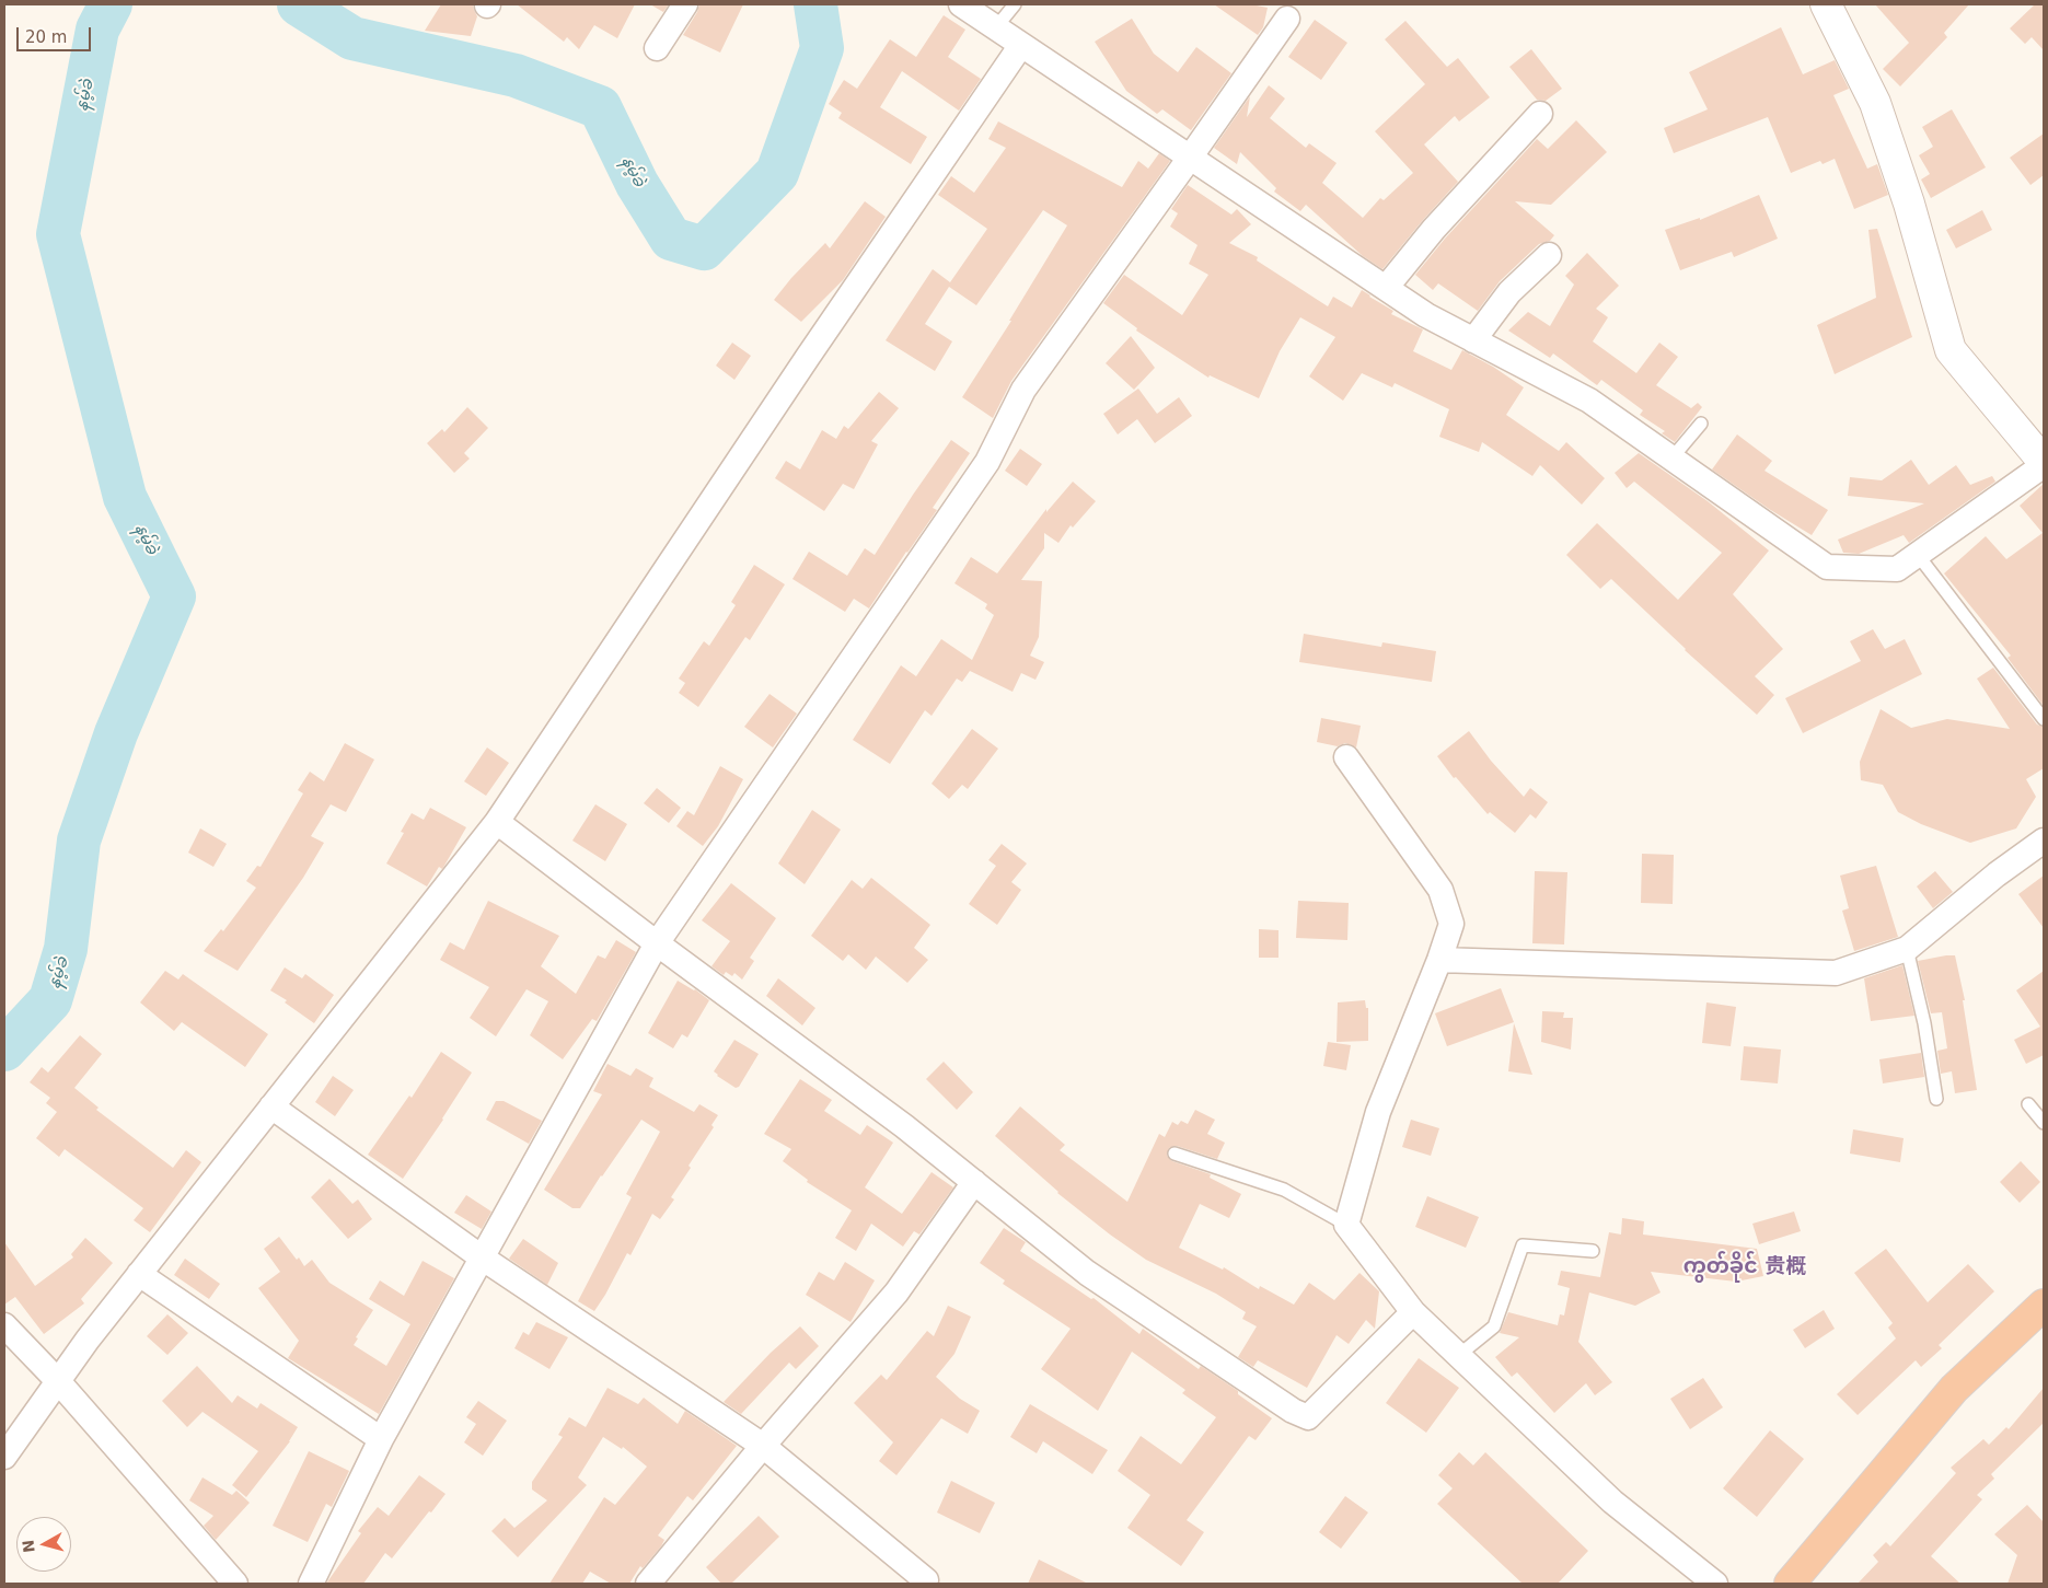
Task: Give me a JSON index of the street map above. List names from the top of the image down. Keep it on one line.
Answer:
{"districts":["ကွတ်ခိုင် 贵概"],"water":["နမ့်ခဲ"],"scale_bar":"20 m","north":"left"}
